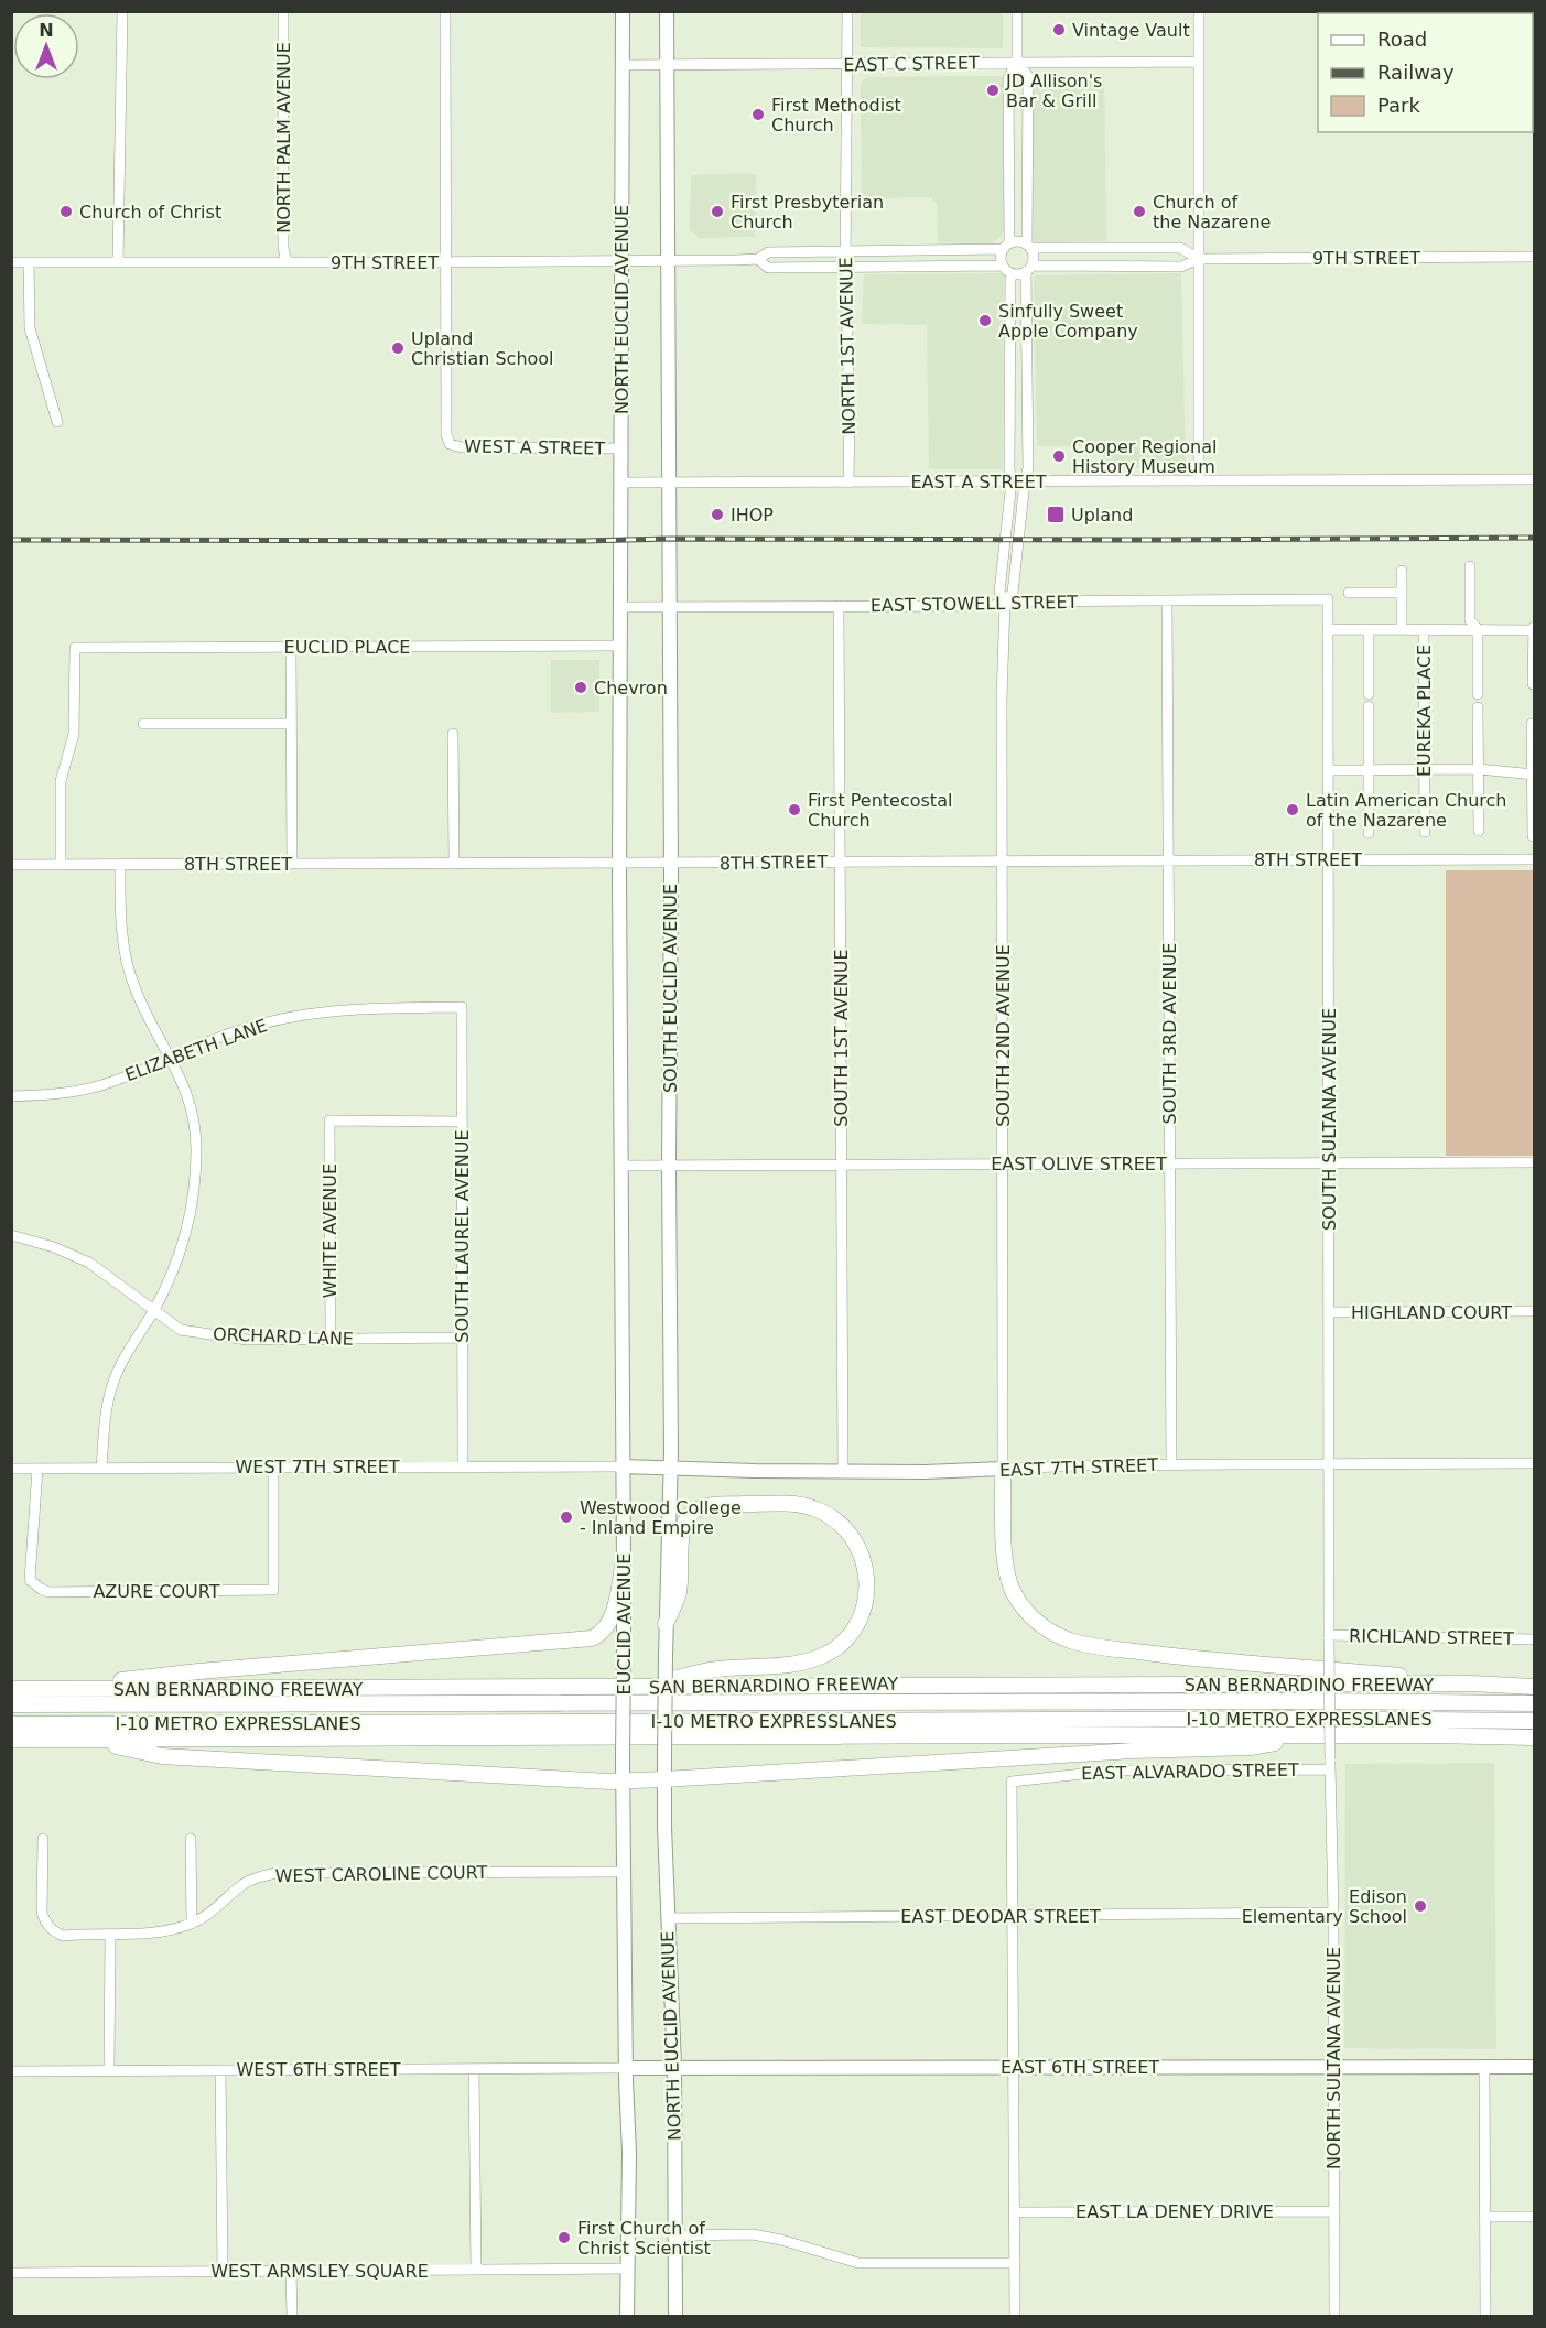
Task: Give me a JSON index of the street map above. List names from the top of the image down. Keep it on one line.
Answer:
{"streets":{"highway":["SAN BERNARDINO FREEWAY","I-10 METRO EXPRESSLANES"],"main road":["NORTH EUCLID AVENUE","SOUTH EUCLID AVENUE","EAST 7TH STREET","EUCLID AVENUE","EAST 6TH STREET"],"street":["EAST C STREET","NORTH PALM AVENUE","9TH STREET","NORTH 1ST AVENUE","WEST A STREET","EAST A STREET","EAST STOWELL STREET","EUCLID PLACE","EUREKA PLACE","8TH STREET","SOUTH 3RD AVENUE","SOUTH 2ND AVENUE","SOUTH 1ST AVENUE","ELIZABETH LANE","SOUTH SULTANA AVENUE","EAST OLIVE STREET","WHITE AVENUE","SOUTH LAUREL AVENUE","HIGHLAND COURT","ORCHARD LANE","WEST 7TH STREET","AZURE COURT","RICHLAND STREET","EAST ALVARADO STREET","WEST CAROLINE COURT","EAST DEODAR STREET","NORTH SULTANA AVENUE","WEST 6TH STREET","EAST LA DENEY DRIVE","WEST ARMSLEY SQUARE"]},"crossings":[["EAST C STREET","NORTH EUCLID AVENUE"],["EAST C STREET","NORTH 1ST AVENUE"],["NORTH PALM AVENUE","9TH STREET"],["9TH STREET","NORTH EUCLID AVENUE"],["9TH STREET","NORTH 1ST AVENUE"],["9TH STREET","WEST A STREET"],["9TH STREET","SOUTH 2ND AVENUE"],["NORTH EUCLID AVENUE","WEST A STREET"],["NORTH EUCLID AVENUE","EAST A STREET"],["NORTH EUCLID AVENUE","EAST STOWELL STREET"],["NORTH EUCLID AVENUE","EAST DEODAR STREET"],["NORTH EUCLID AVENUE","EAST 6TH STREET"],["NORTH 1ST AVENUE","EAST A STREET"],["EAST A STREET","SOUTH 2ND AVENUE"],["EAST STOWELL STREET","SOUTH EUCLID AVENUE"],["EAST STOWELL STREET","SOUTH 3RD AVENUE"],["EAST STOWELL STREET","SOUTH 2ND AVENUE"],["EAST STOWELL STREET","SOUTH 1ST AVENUE"],["EAST STOWELL STREET","SOUTH SULTANA AVENUE"],["EUCLID PLACE","8TH STREET"],["8TH STREET","SOUTH EUCLID AVENUE"],["8TH STREET","SOUTH 3RD AVENUE"],["8TH STREET","SOUTH 2ND AVENUE"],["8TH STREET","SOUTH 1ST AVENUE"],["8TH STREET","SOUTH SULTANA AVENUE"],["SOUTH EUCLID AVENUE","EAST OLIVE STREET"],["SOUTH EUCLID AVENUE","EAST 7TH STREET"],["SOUTH 3RD AVENUE","EAST OLIVE STREET"],["SOUTH 3RD AVENUE","EAST 7TH STREET"],["SOUTH 2ND AVENUE","EAST OLIVE STREET"],["SOUTH 2ND AVENUE","EAST 7TH STREET"],["SOUTH 1ST AVENUE","EAST OLIVE STREET"],["SOUTH 1ST AVENUE","EAST 7TH STREET"],["ELIZABETH LANE","SOUTH LAUREL AVENUE"],["SOUTH SULTANA AVENUE","EAST OLIVE STREET"],["SOUTH SULTANA AVENUE","HIGHLAND COURT"],["SOUTH SULTANA AVENUE","EAST 7TH STREET"],["SOUTH SULTANA AVENUE","RICHLAND STREET"],["SOUTH SULTANA AVENUE","EAST ALVARADO STREET"],["SOUTH SULTANA AVENUE","NORTH SULTANA AVENUE"],["EAST OLIVE STREET","EUCLID AVENUE"],["WHITE AVENUE","SOUTH LAUREL AVENUE"],["WHITE AVENUE","ORCHARD LANE"],["SOUTH LAUREL AVENUE","ORCHARD LANE"],["SOUTH LAUREL AVENUE","WEST 7TH STREET"],["WEST 7TH STREET","EAST 7TH STREET"],["WEST 7TH STREET","AZURE COURT"],["WEST 7TH STREET","EUCLID AVENUE"],["EAST 7TH STREET","EUCLID AVENUE"],["EAST ALVARADO STREET","EAST DEODAR STREET"],["EAST ALVARADO STREET","NORTH SULTANA AVENUE"],["EAST DEODAR STREET","NORTH SULTANA AVENUE"],["NORTH SULTANA AVENUE","EAST 6TH STREET"],["NORTH SULTANA AVENUE","EAST LA DENEY DRIVE"],["EAST 6TH STREET","WEST 6TH STREET"]],"places":{"other":["Vintage Vault","JD Allison's Bar & Grill","First Methodist Church","Church of Christ","First Presbyterian Church","Church of the Nazarene","Sinfully Sweet Apple Company","Upland Christian School","Cooper Regional History Museum","IHOP","Chevron","First Pentecostal Church","Latin American Church of the Nazarene","Westwood College - Inland Empire","Edison Elementary School","First Church of Christ Scientist"],"transit":["Upland"]},"legend":["Road","Railway","Park"],"north":"top"}
